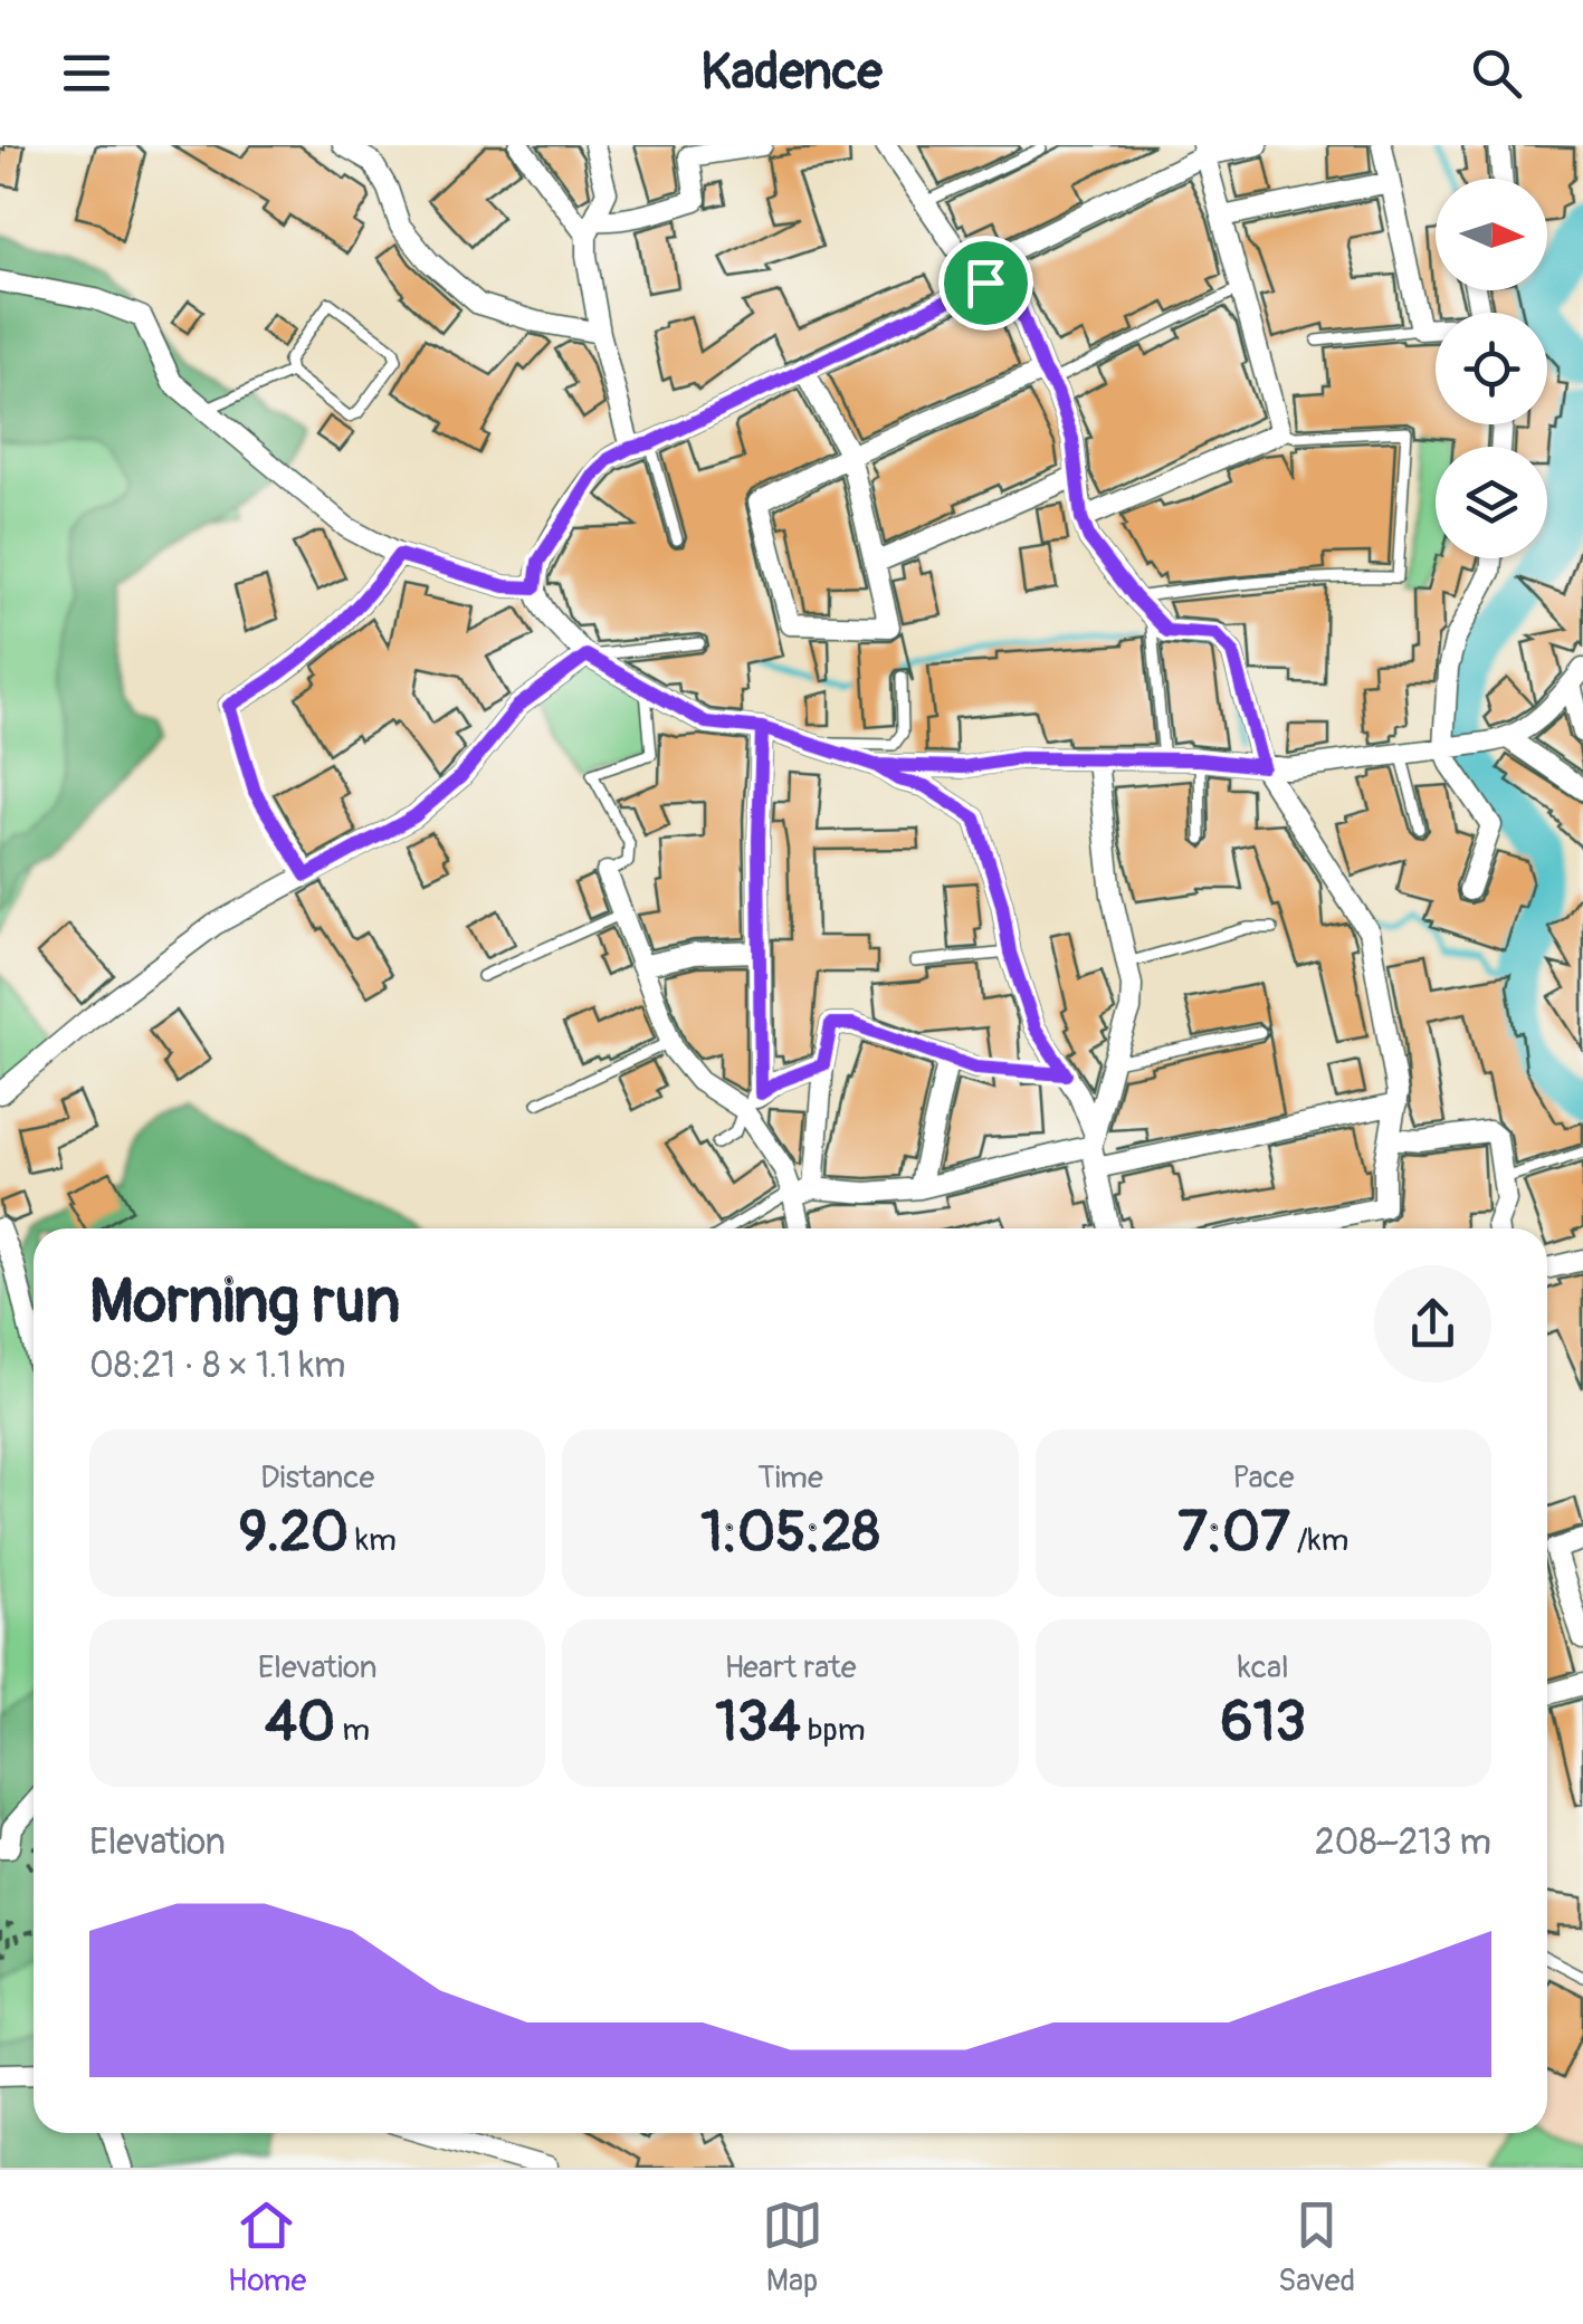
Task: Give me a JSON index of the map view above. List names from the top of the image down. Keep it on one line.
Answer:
{"north":"right","page":{"header":"Kadence","heading":["Morning run","08:21 · 8 × 1.1 km"],"stats":[["Distance","9.20 km"],["Time","1:05:28"],["Pace","7:07 /km"],["Elevation","40 m"],["Heart rate","134 bpm"],["kcal","613"]],"chart":["Elevation","208–213 m"],"tabs":["Home","Map","Saved"]}}
